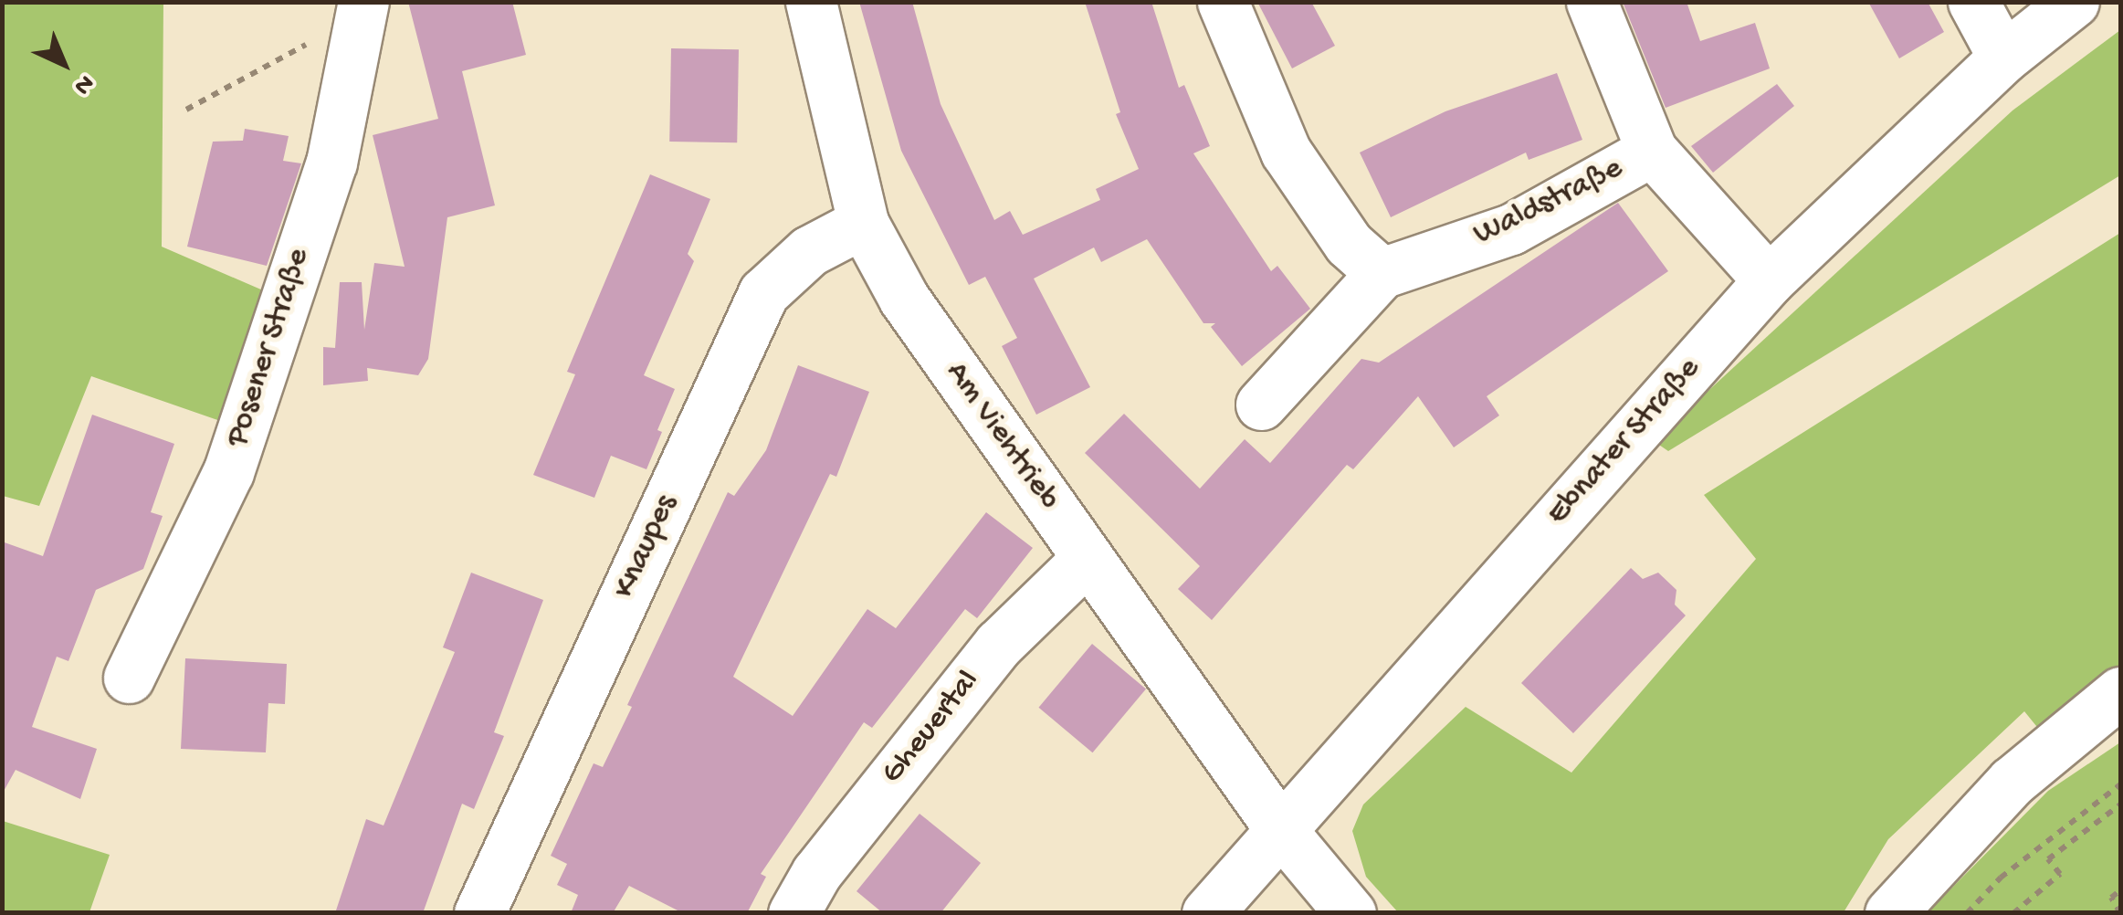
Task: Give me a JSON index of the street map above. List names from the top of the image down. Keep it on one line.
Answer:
{"streets":{"street":["Waldstraße","Posener Straße","Am Viehtrieb","Ebnater Straße","Knaupes","Gheuertal"]},"crossings":[["Am Viehtrieb","Ebnater Straße"],["Am Viehtrieb","Knaupes"],["Am Viehtrieb","Gheuertal"]],"north":"bottom right"}
